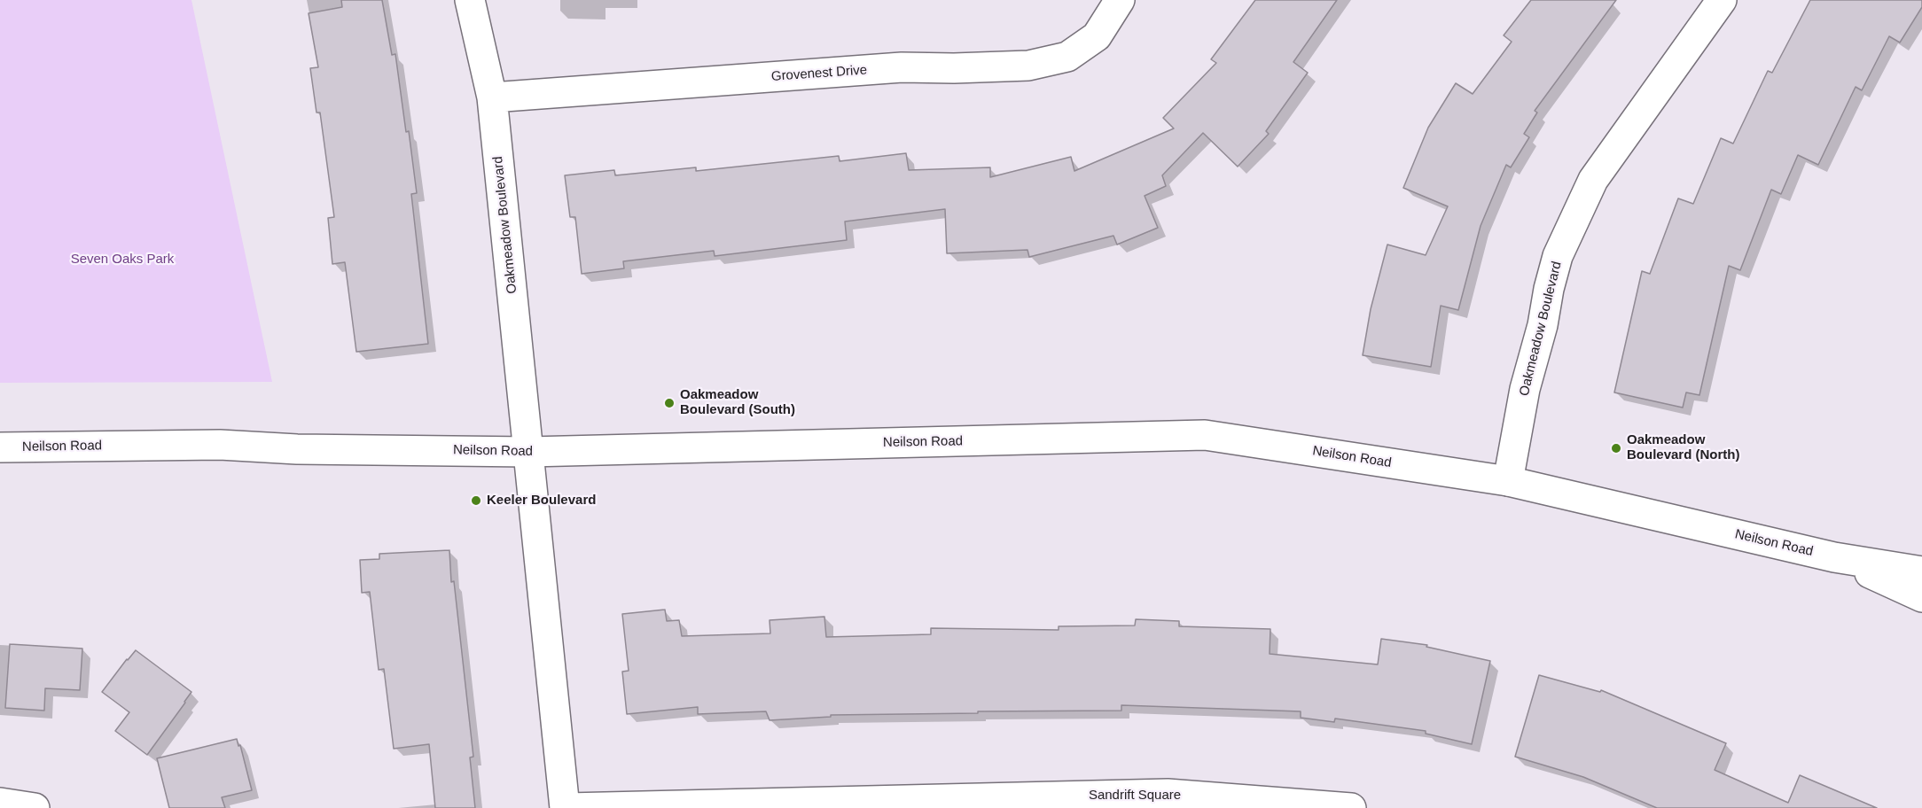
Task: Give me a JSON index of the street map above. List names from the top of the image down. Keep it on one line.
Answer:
{"streets":{"street":["Grovenest Drive","Oakmeadow Boulevard","Neilson Road","Sandrift Square"]},"crossings":[["Grovenest Drive","Oakmeadow Boulevard"],["Oakmeadow Boulevard","Neilson Road"]],"parks":["Seven Oaks Park"],"places":["Oakmeadow Boulevard (South)","Oakmeadow Boulevard (North)","Keeler Boulevard"]}
